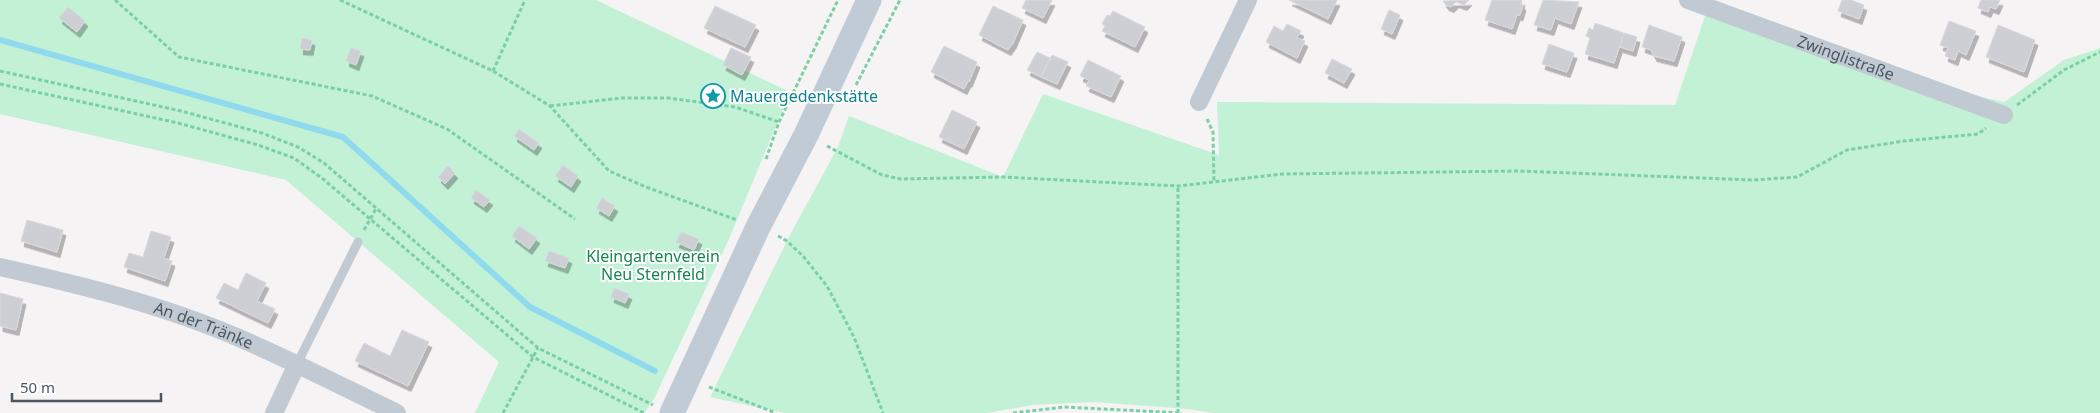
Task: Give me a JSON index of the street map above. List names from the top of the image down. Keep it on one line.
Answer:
{"streets":{"street":["Zwinglistraße","An der Tränke"]},"parks":["Kleingartenverein Neu Sternfeld"],"places":{"place":["Mauergedenkstätte"]},"scale_bar":"50 m"}
